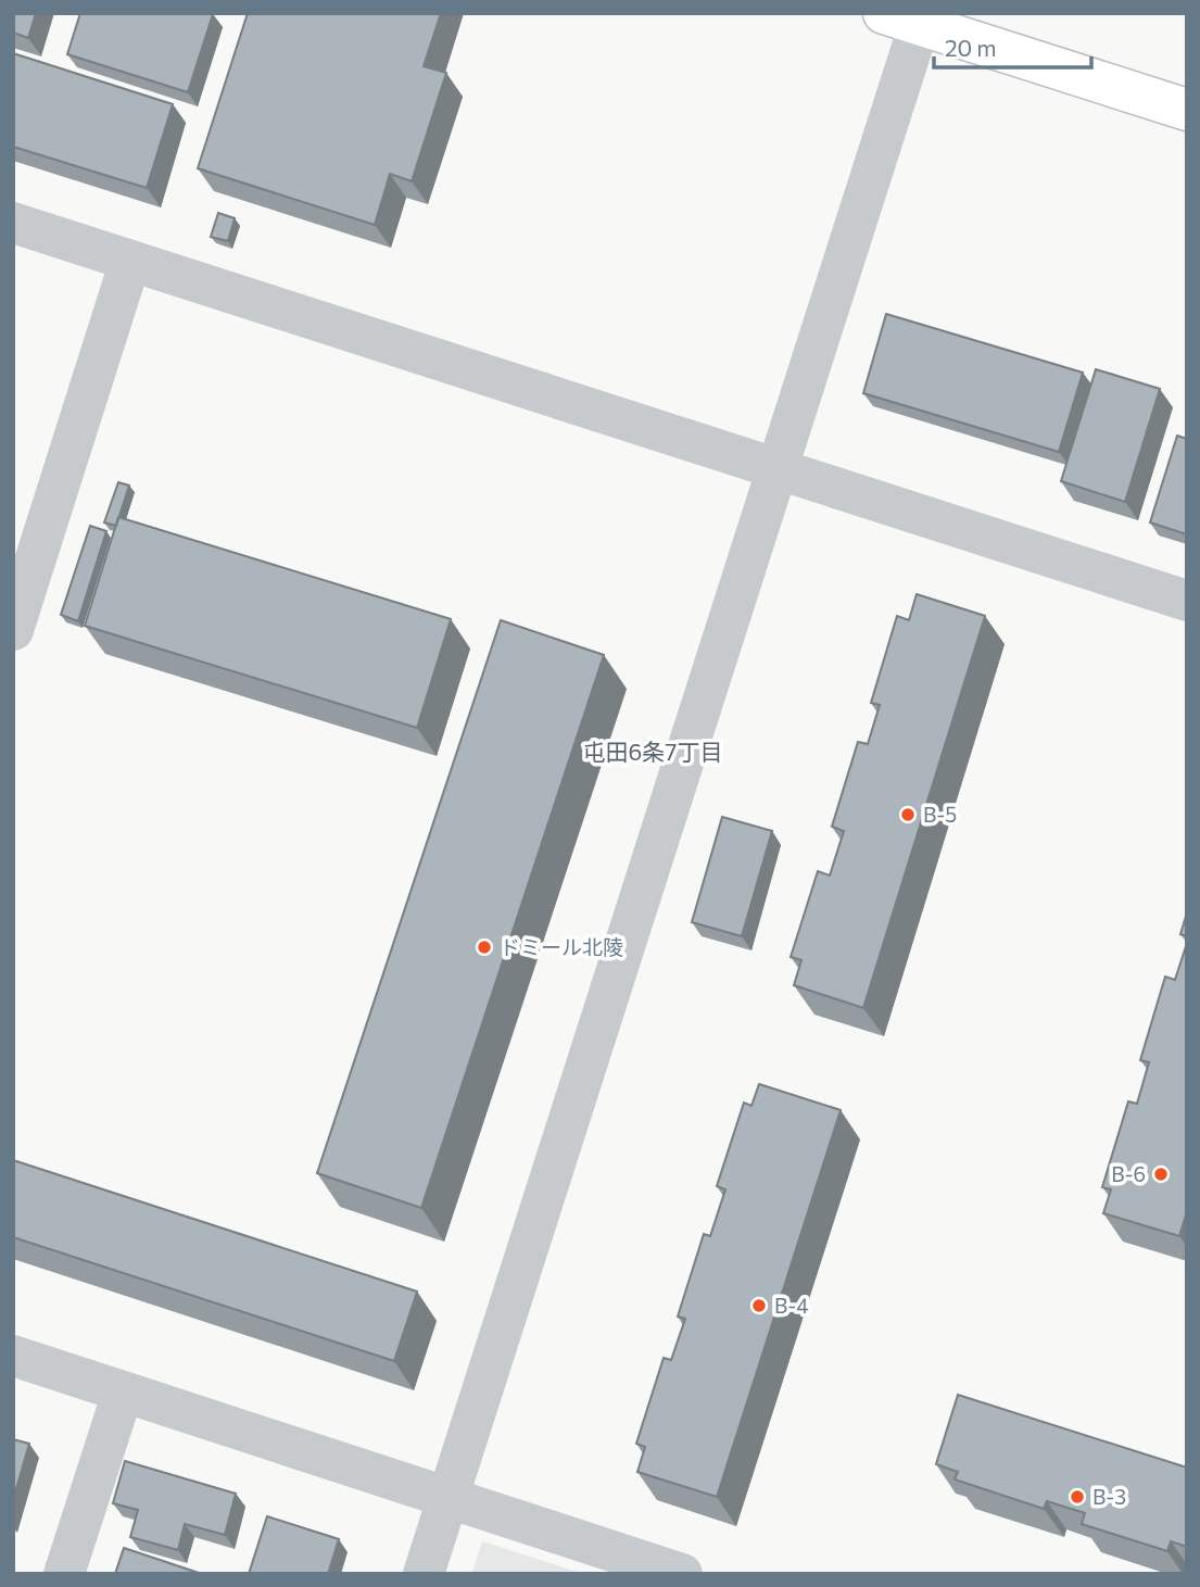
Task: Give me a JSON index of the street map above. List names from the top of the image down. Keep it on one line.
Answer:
{"districts":["屯田6条7丁目"],"places":["B-5","ドミール北陵","B-6","B-4","B-3"],"scale_bar":"20 m"}
